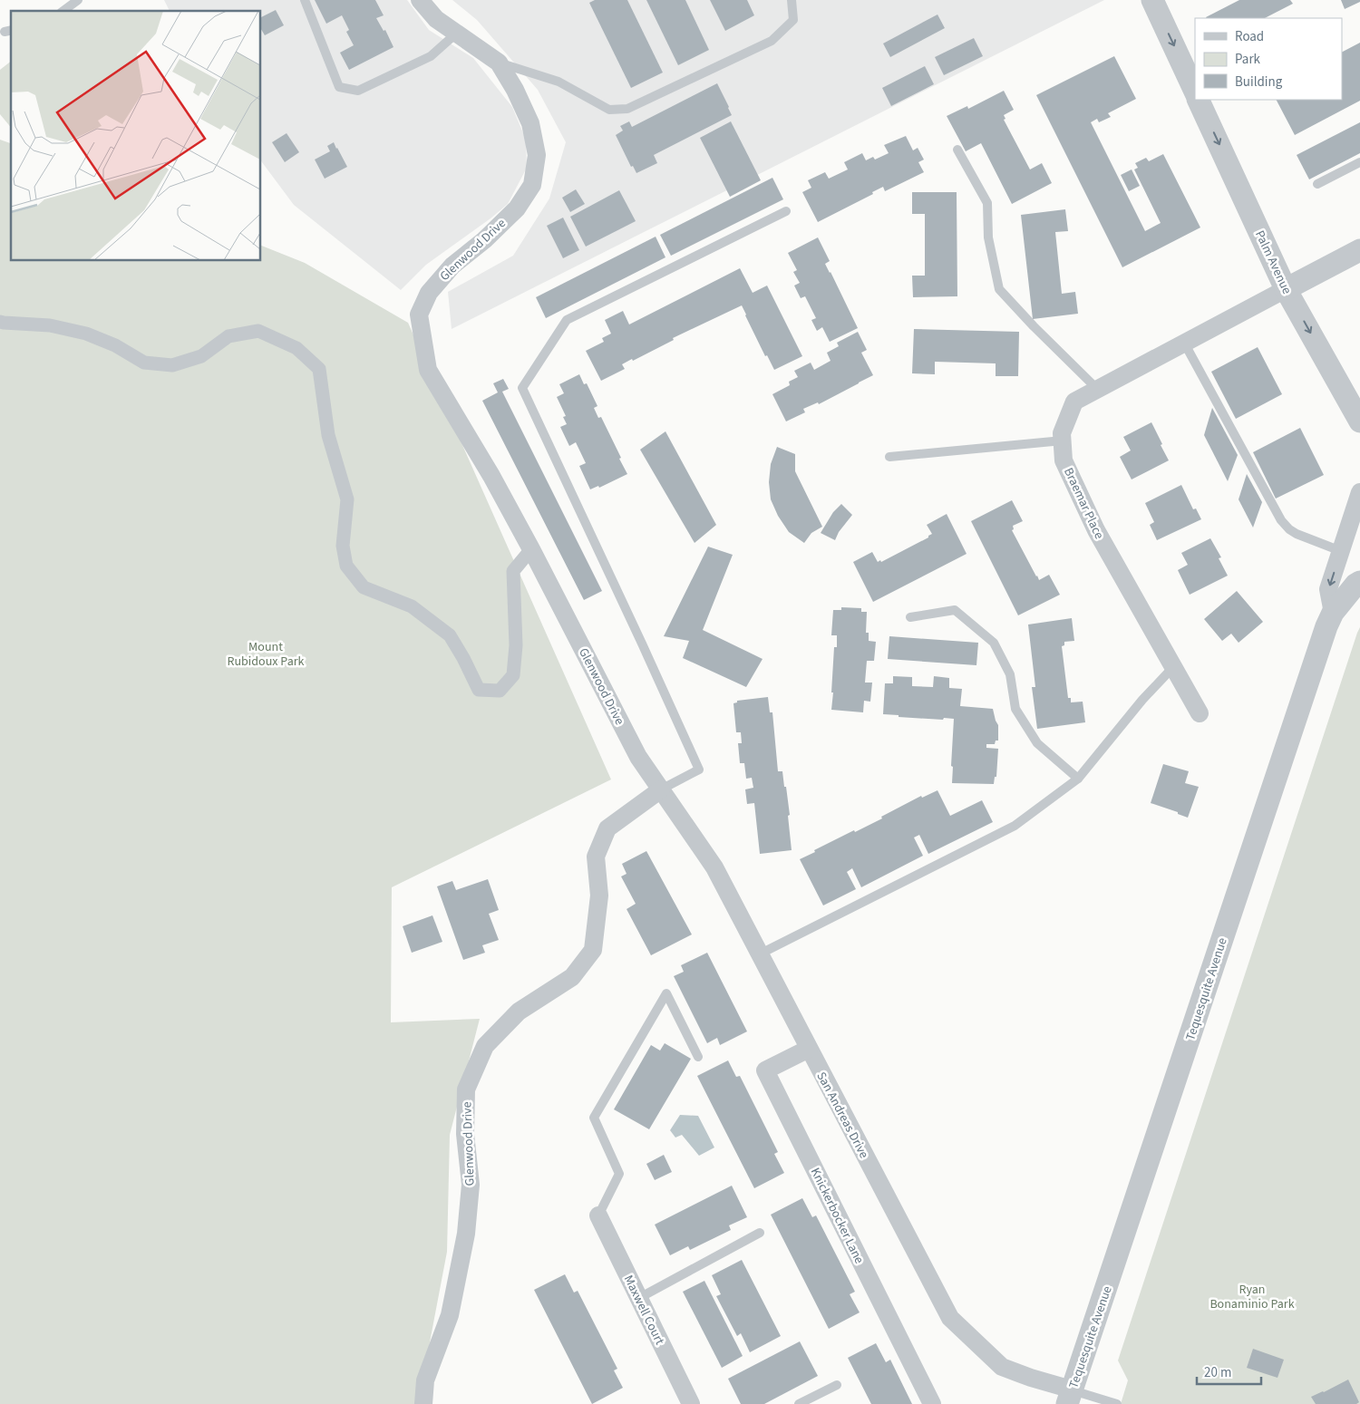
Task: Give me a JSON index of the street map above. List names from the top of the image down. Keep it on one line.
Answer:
{"streets":{"street":["Glenwood Drive","Palm Avenue","Braemar Place","Tequesquite Avenue","San Andreas Drive","Knickerbocker Lane","Maxwell Court"]},"crossings":[["Glenwood Drive","San Andreas Drive"],["Palm Avenue","Braemar Place"],["Tequesquite Avenue","San Andreas Drive"],["San Andreas Drive","Knickerbocker Lane"]],"one_way":["Palm Avenue"],"parks":["Mount Rubidoux Park","Ryan Bonaminio Park"],"legend":["Road","Park","Building"],"scale_bar":"20 m"}
